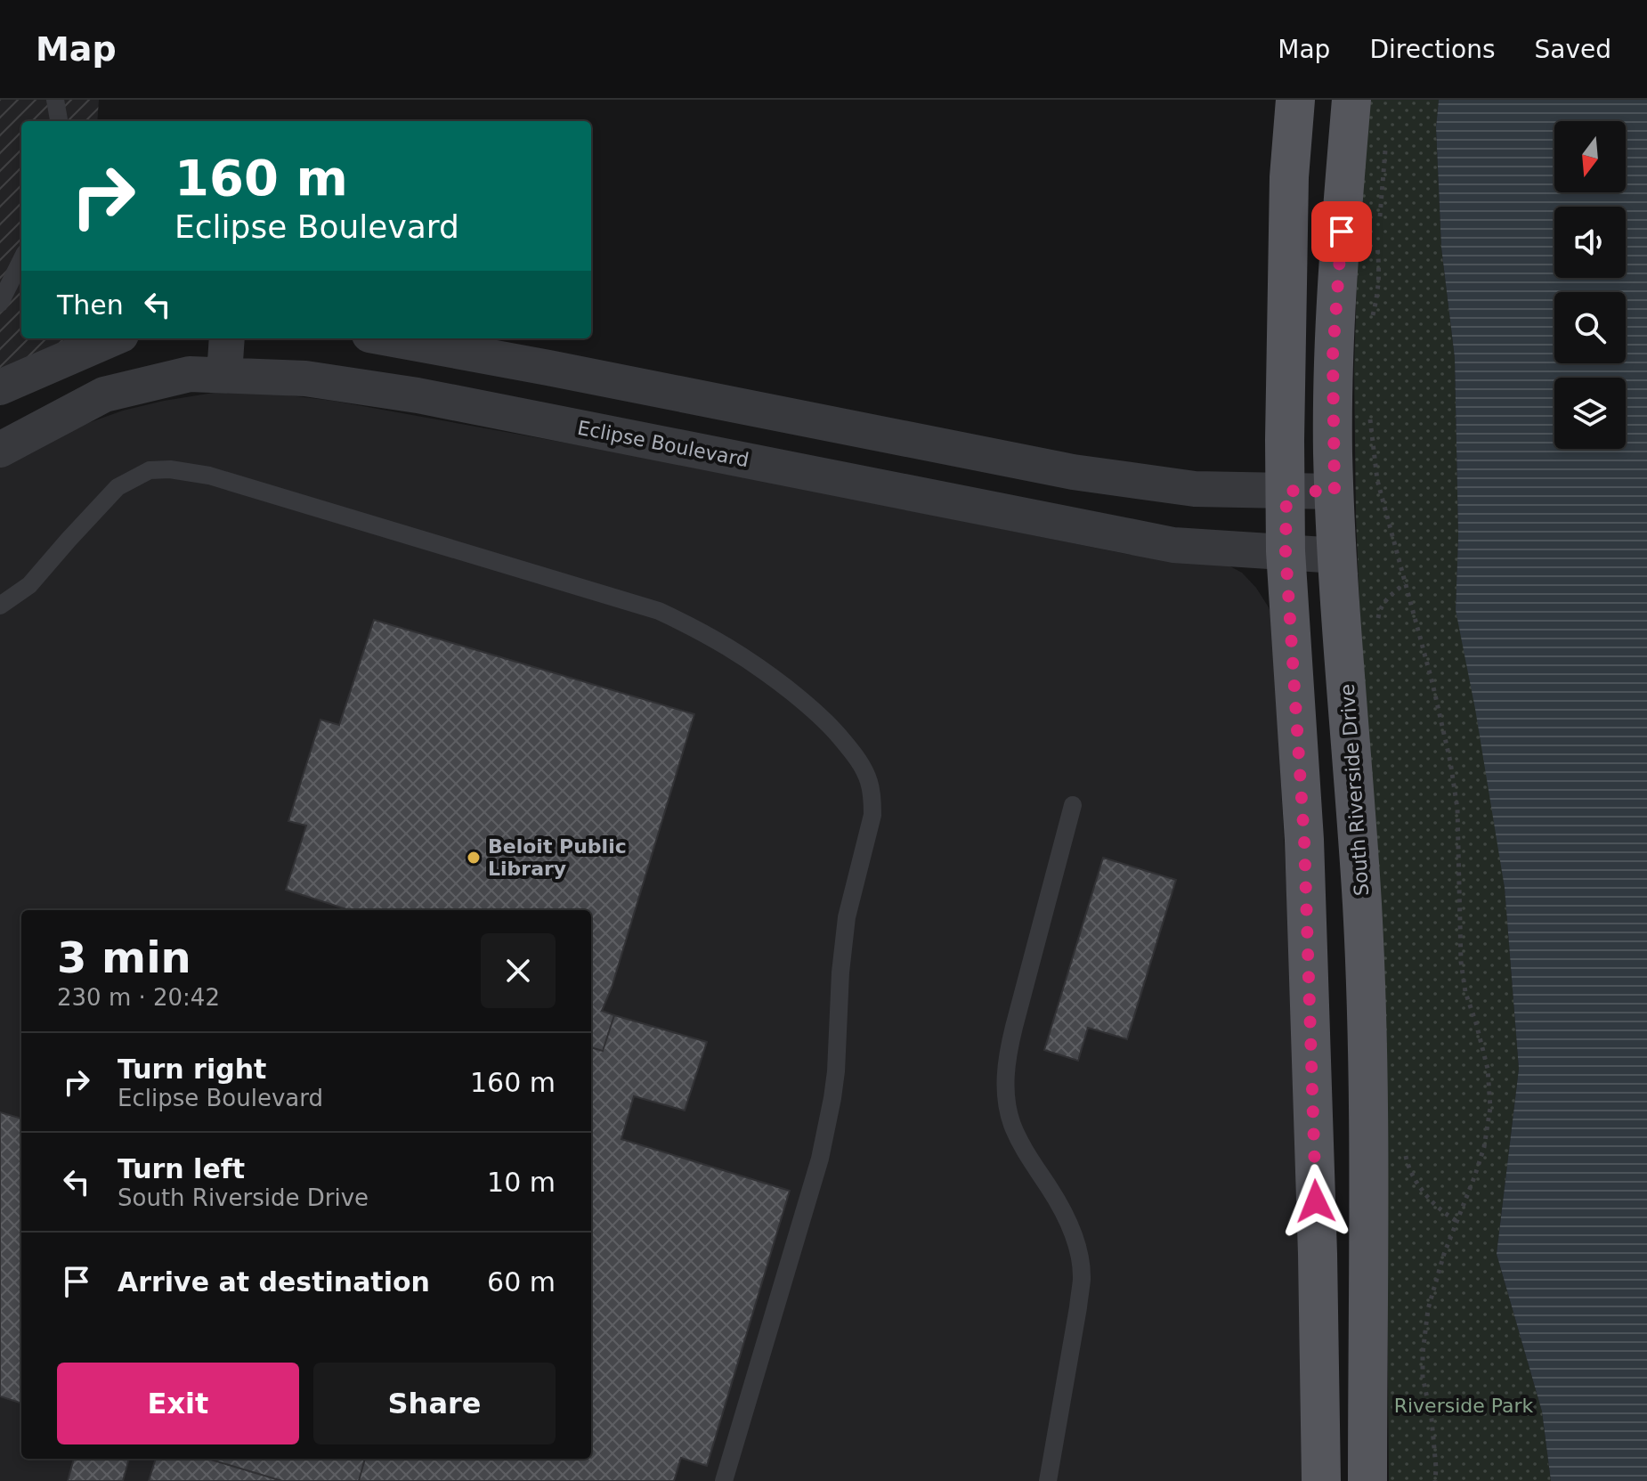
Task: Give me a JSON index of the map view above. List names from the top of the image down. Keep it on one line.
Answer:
{"streets":{"main road":["South Riverside Drive"],"street":["Eclipse Boulevard"]},"crossings":[["Eclipse Boulevard","South Riverside Drive"]],"parks":["Riverside Park"],"places":["Beloit Public Library"],"north":"bottom","page":{"header":"Map","nav":["Map","Directions","Saved"],"turn":["160 m","Eclipse Boulevard"],"then":"Then","heading":["3 min","230 m · 20:42"],"list":[{"name":"Turn right","note":"Eclipse Boulevard","value":"160 m"},{"name":"Turn left","note":"South Riverside Drive","value":"10 m"},{"name":"Arrive at destination","value":"60 m"}],"buttons":["Exit","Share"]}}
